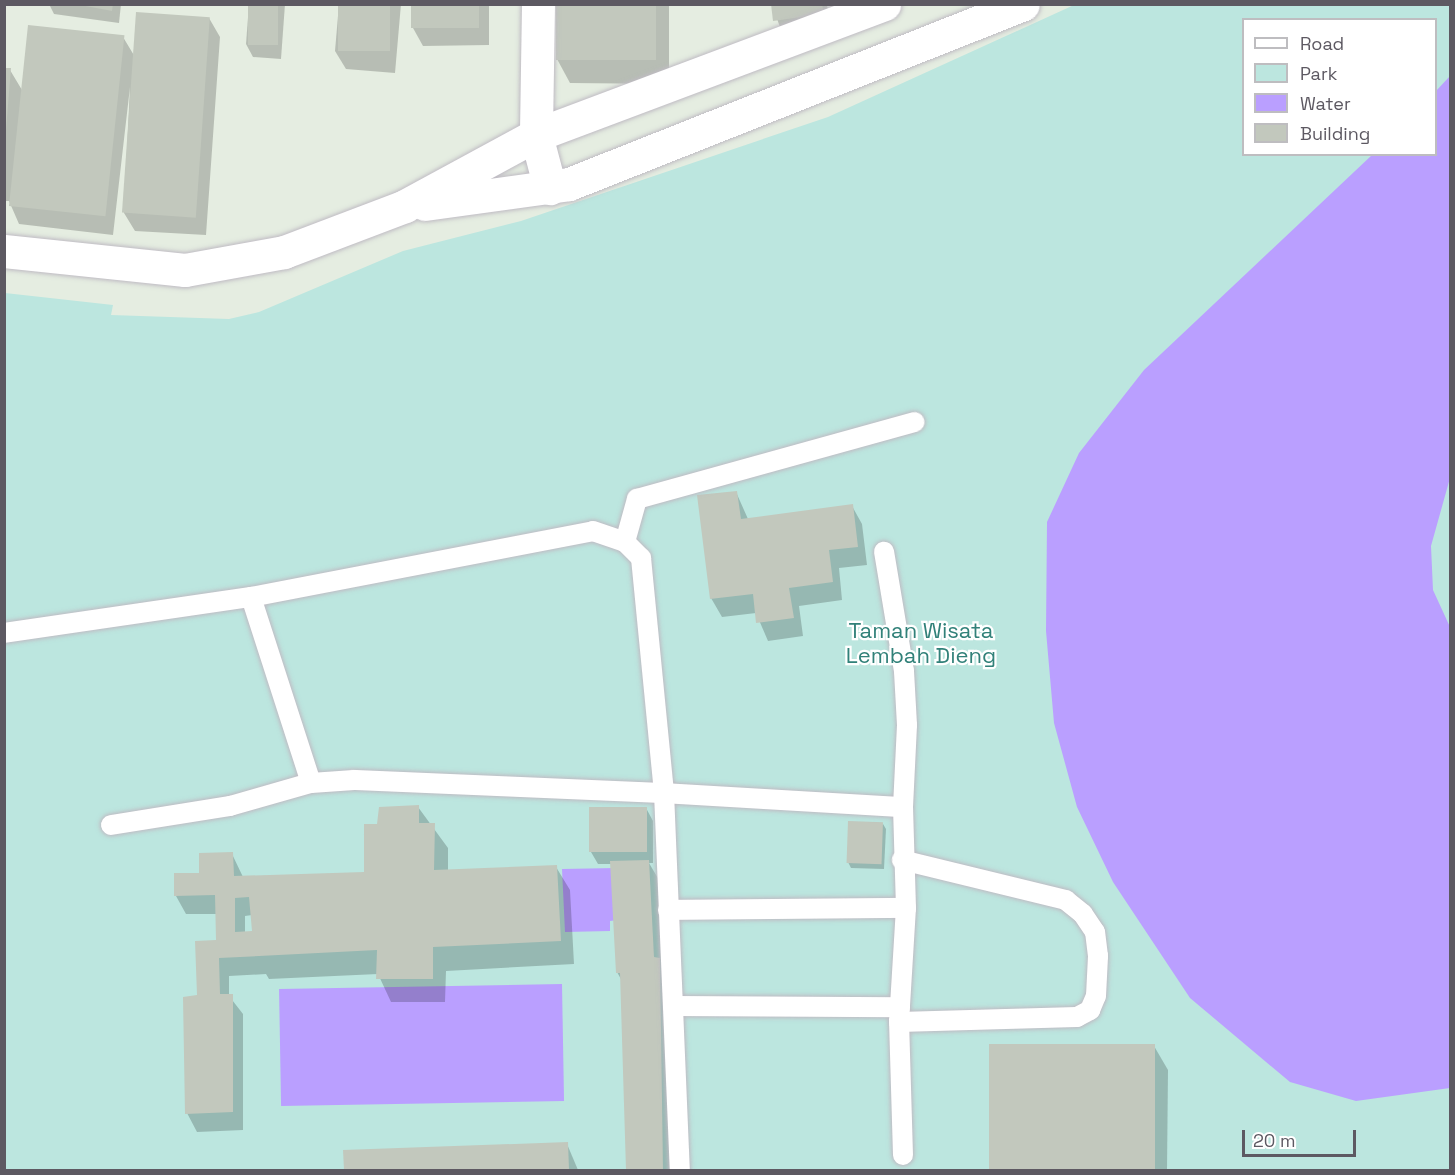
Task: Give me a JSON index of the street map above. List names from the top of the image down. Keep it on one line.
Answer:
{"parks":["Taman Wisata Lembah Dieng"],"legend":["Road","Park","Water","Building"],"scale_bar":"20 m"}
